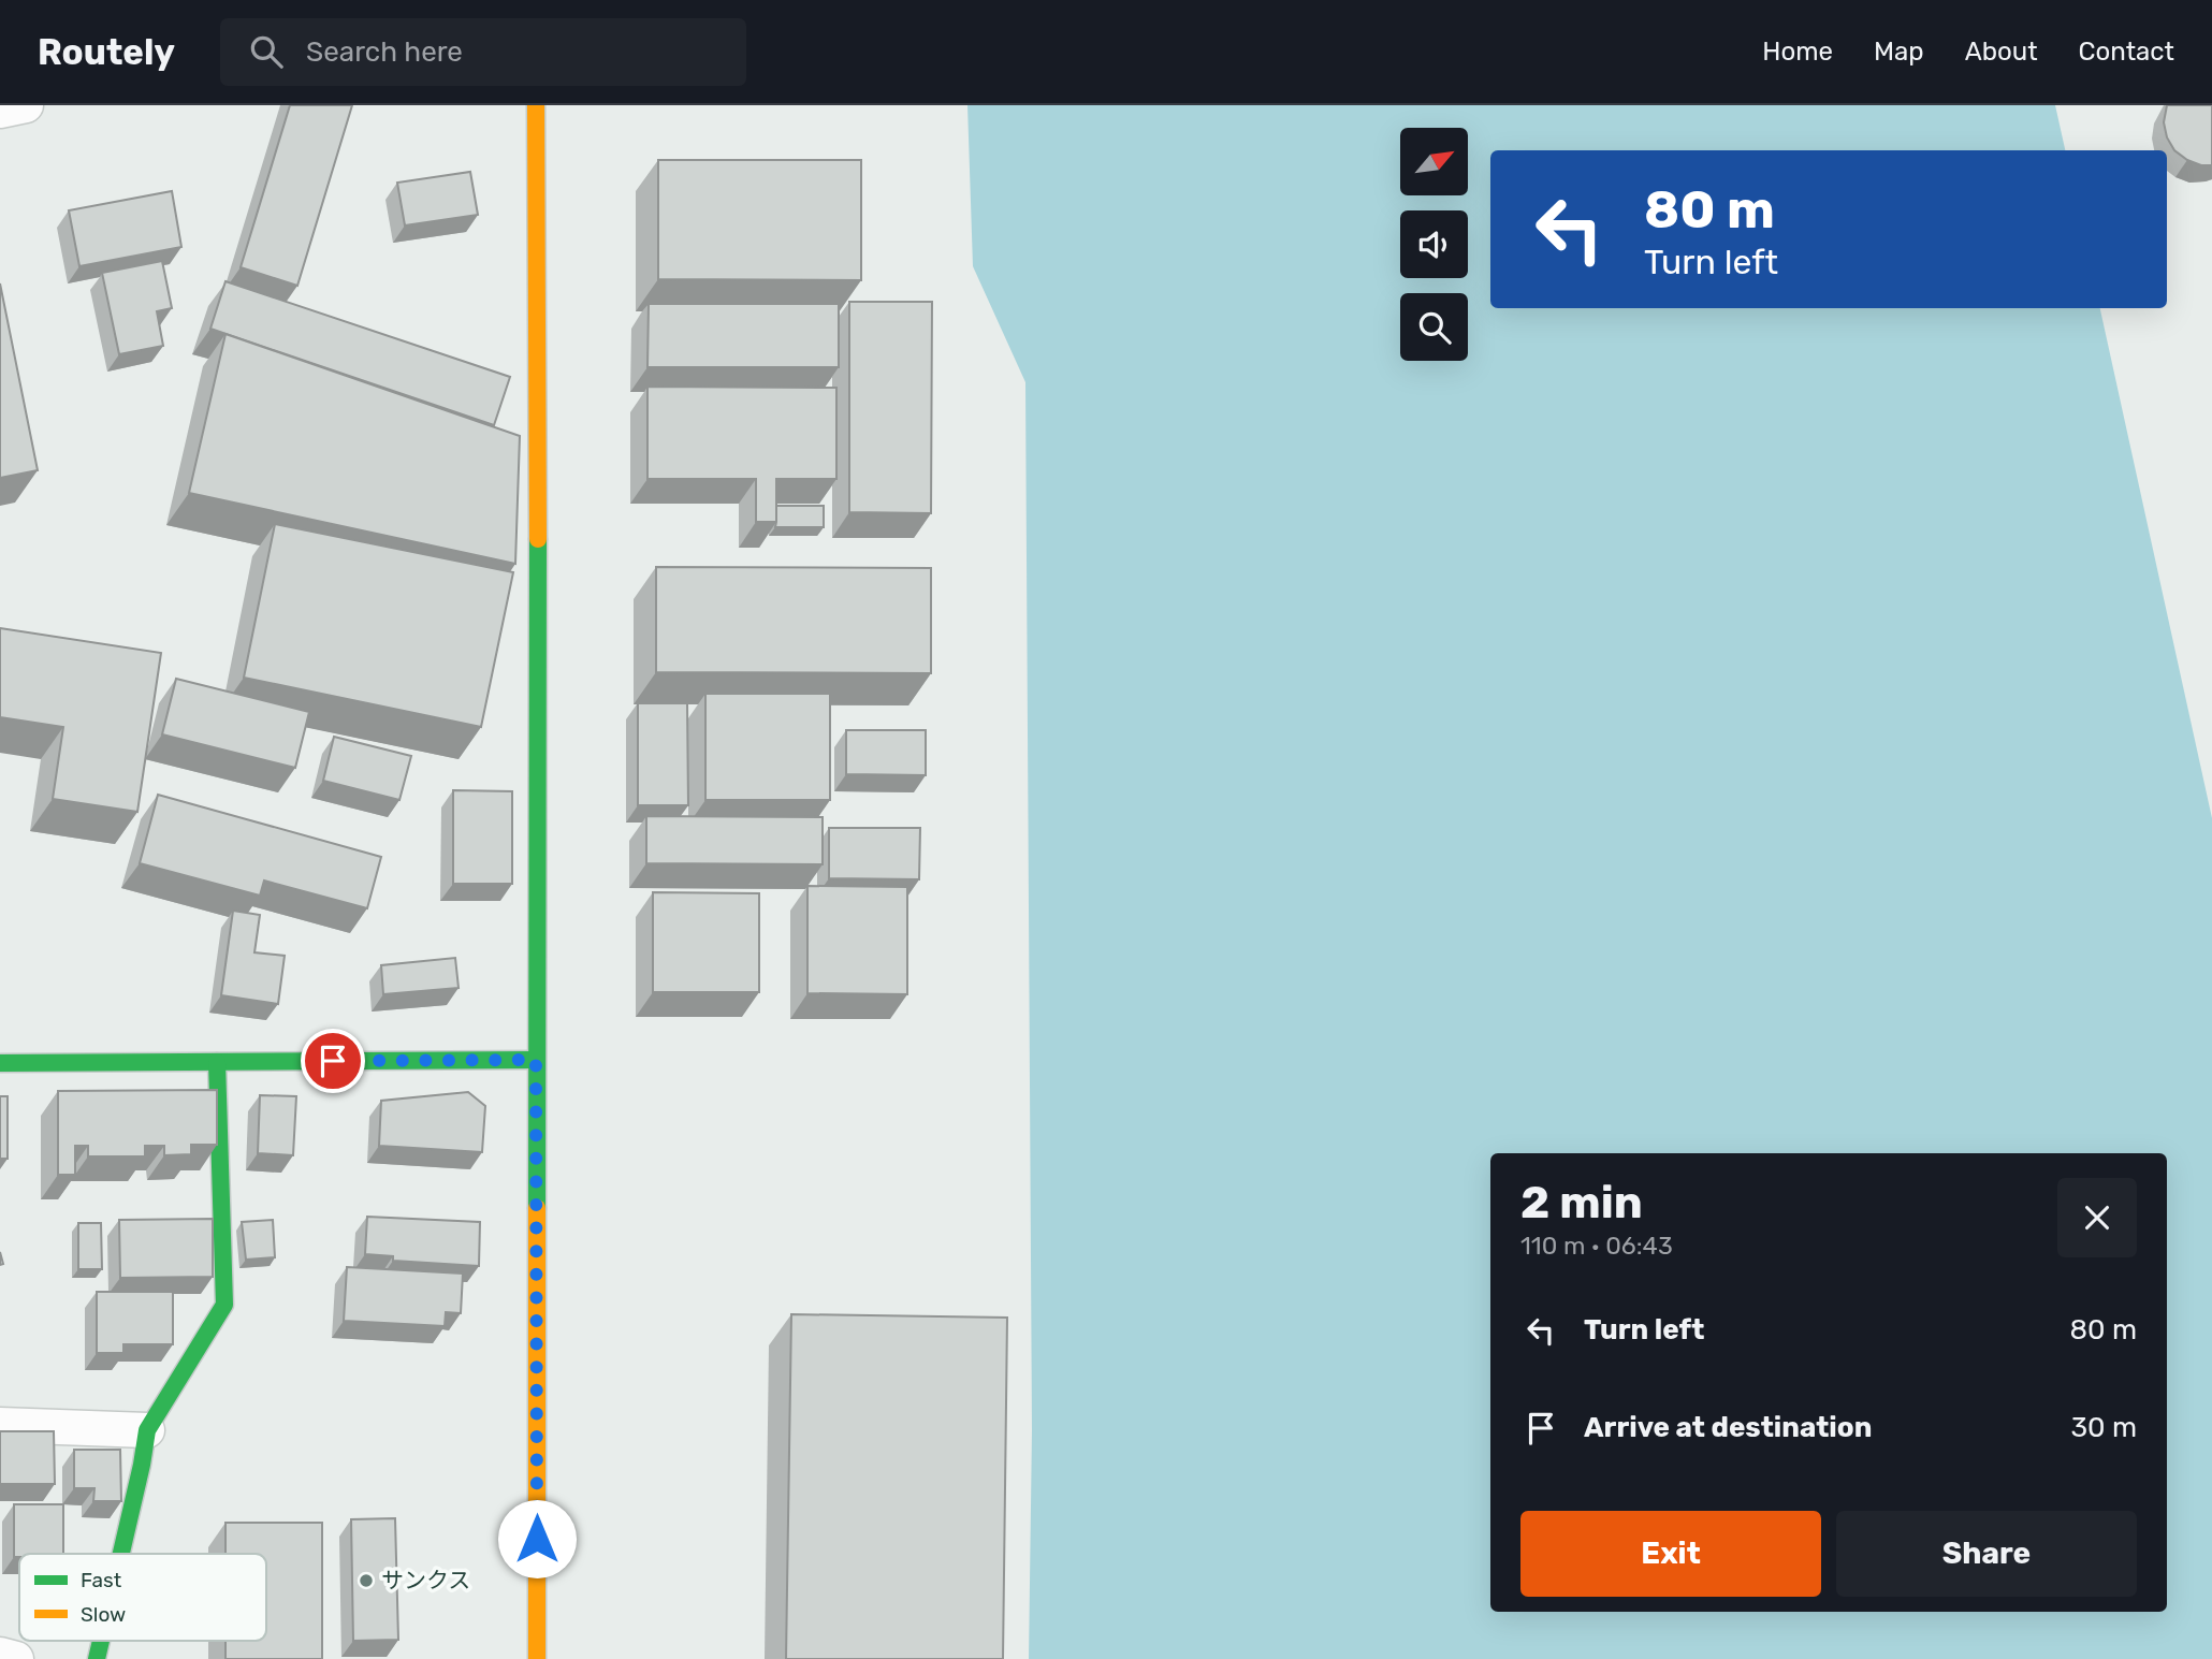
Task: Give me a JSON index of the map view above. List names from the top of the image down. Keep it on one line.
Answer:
{"places":["サンクス"],"legend":["Fast","Slow"],"north":"top right","page":{"header":"Routely","search":"Search here","nav":["Home","Map","About","Contact"],"turn":["80 m","Turn left"],"heading":["2 min","110 m · 06:43"],"list":[{"name":"Turn left","value":"80 m"},{"name":"Arrive at destination","value":"30 m"}],"buttons":["Exit","Share"]}}
